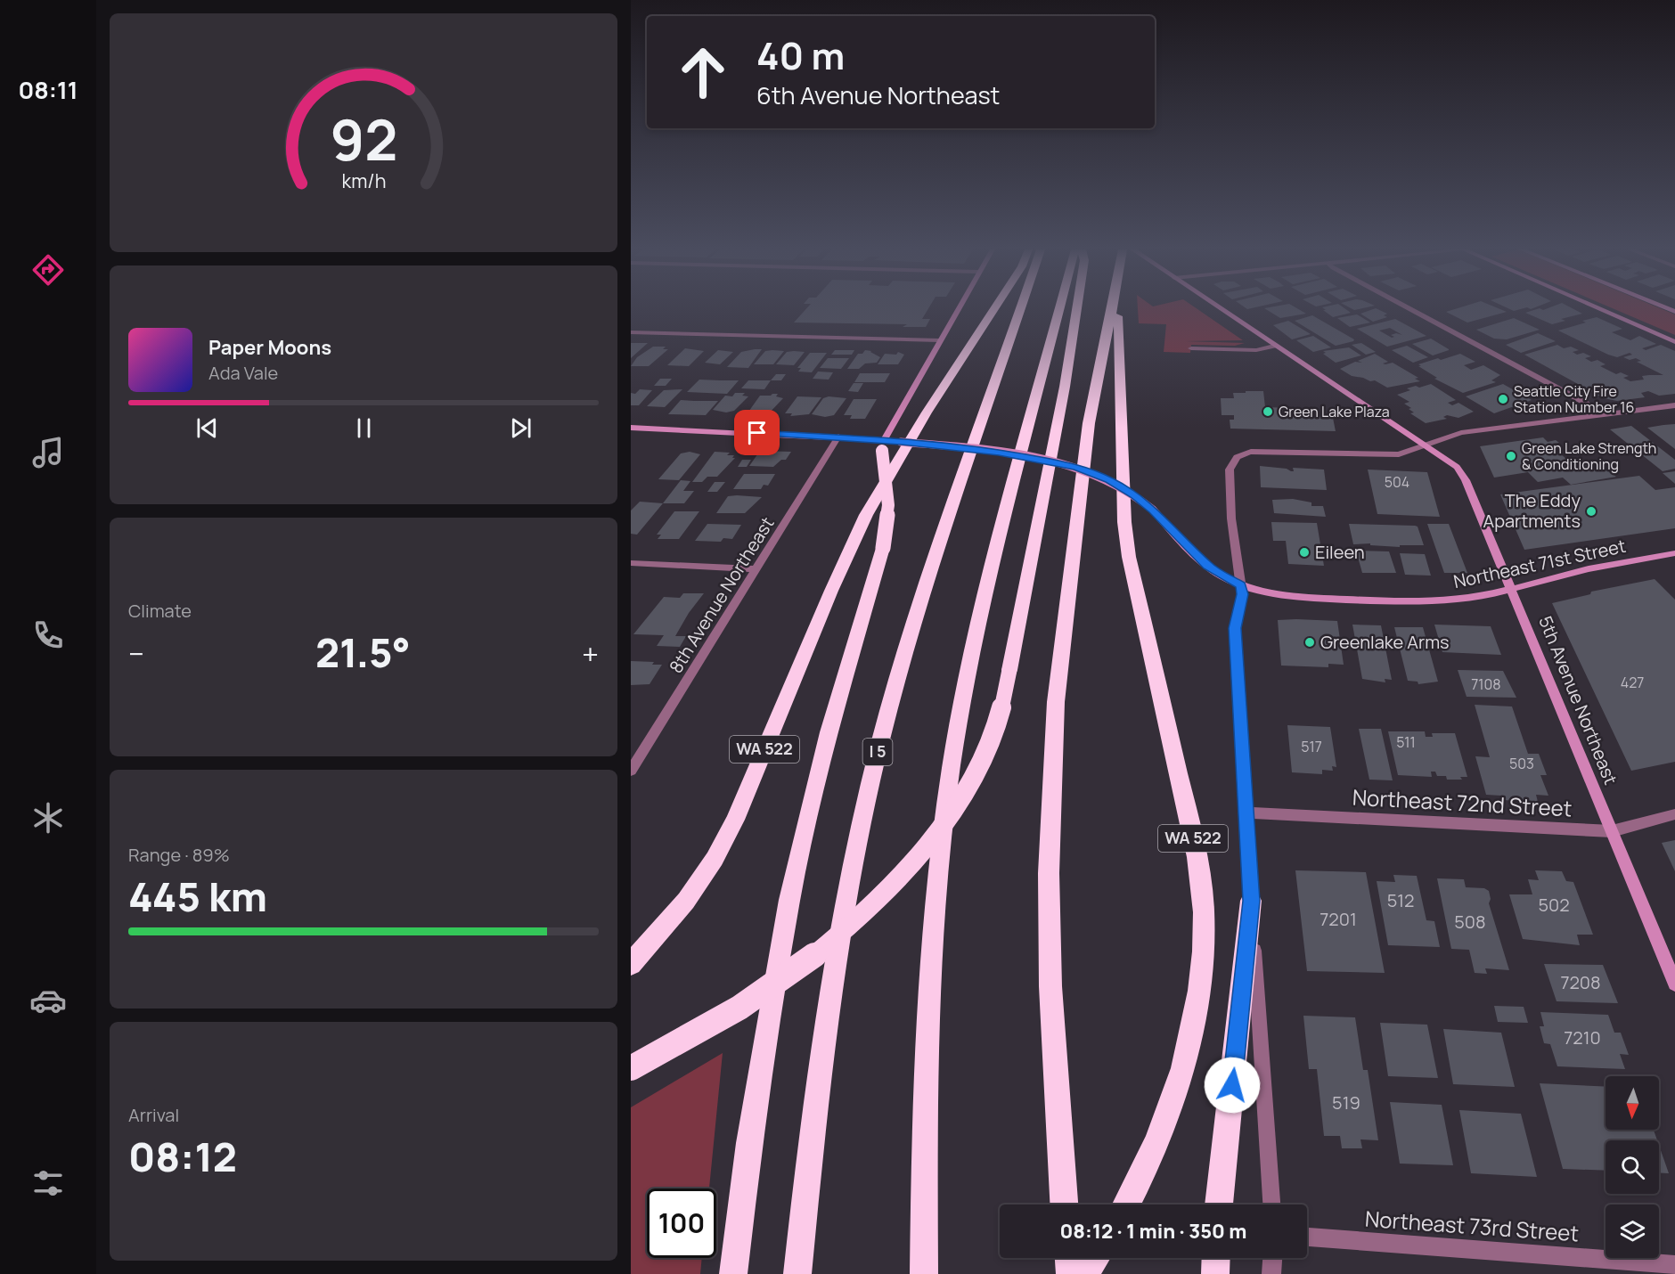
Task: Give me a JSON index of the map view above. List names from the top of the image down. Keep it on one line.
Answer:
{"streets":{"highway":["WA 522","I 5"],"street":["Northeast 71st Street","8th Avenue Northeast","5th Avenue Northeast","Northeast 72nd Street","Northeast 73rd Street"]},"crossings":[["Northeast 71st Street","8th Avenue Northeast"],["Northeast 71st Street","5th Avenue Northeast"],["Northeast 71st Street","WA 522"],["5th Avenue Northeast","Northeast 72nd Street"]],"places":["Seattle City Fire Station Number 16","Green Lake Plaza","Green Lake Strength & Conditioning","The Eddy Apartments","Eileen","Greenlake Arms"],"house_numbers":["504","427","7108","511","517","503","512","502","7201","508","7208","7210","519"],"north":"bottom","page":{"tabs":"08:11","turn":["40 m","6th Avenue Northeast"],"song":["Paper Moons","Ada Vale"],"tile":["Climate",["Range · 89%","445 km"],["Arrival","08:12"]],"heat":["−","21.5°","+"],"limit":"100","trip":"08:12 · 1 min · 350 m","gauge":["92","km/h"]}}
